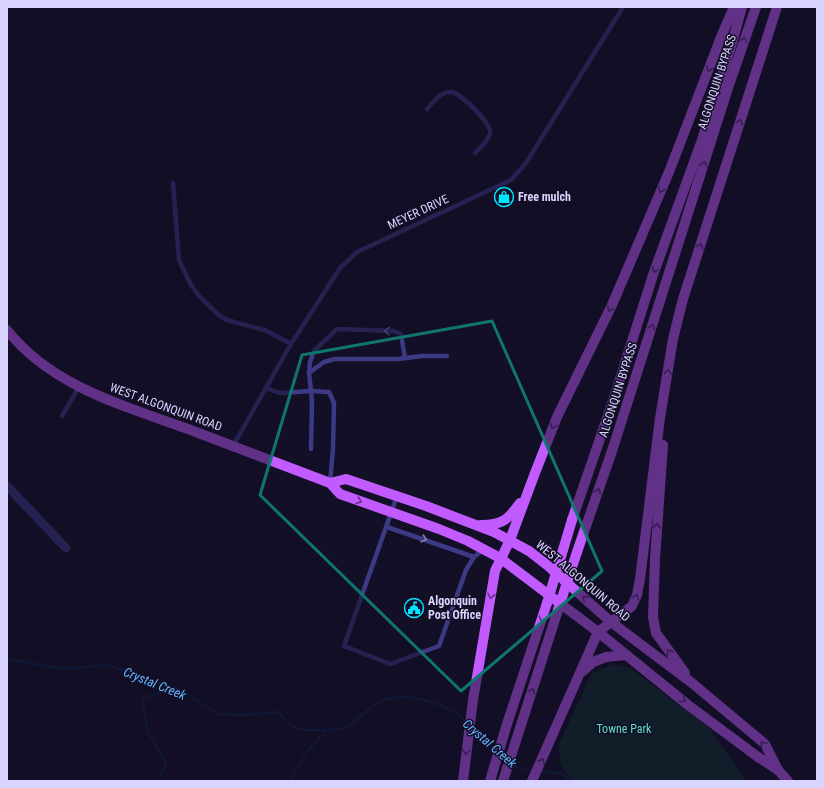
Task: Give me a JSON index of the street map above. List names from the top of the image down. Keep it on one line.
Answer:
{"streets":{"main road":["ALGONQUIN BYPASS","WEST ALGONQUIN ROAD"],"lane":["MEYER DRIVE"]},"crossings":[["MEYER DRIVE","WEST ALGONQUIN ROAD"]],"water":["Crystal Creek"],"parks":["Towne Park"],"places":{"shop":["Free mulch"],"public building":["Algonquin Post Office"]}}
